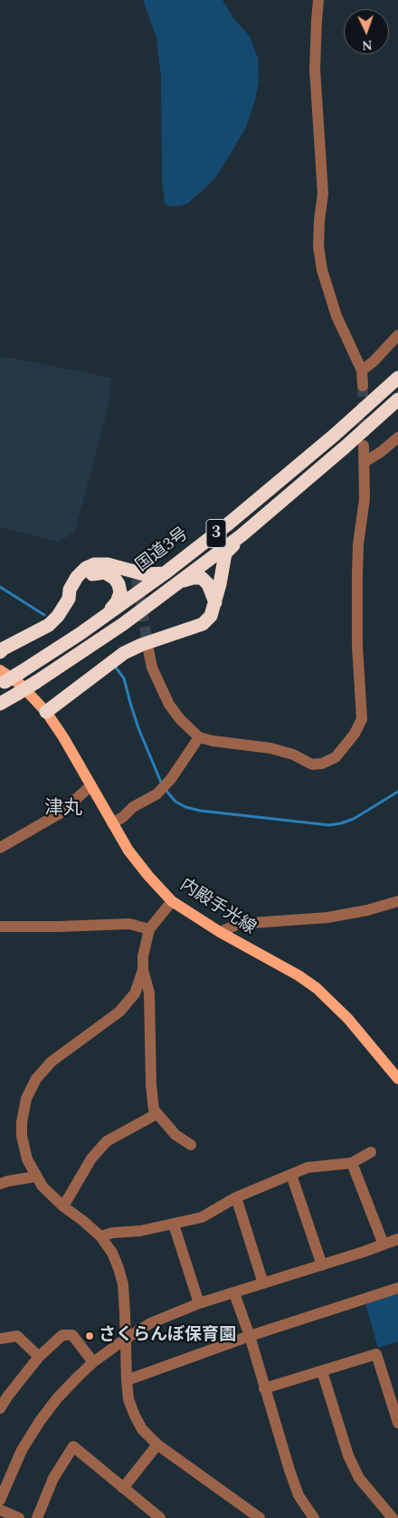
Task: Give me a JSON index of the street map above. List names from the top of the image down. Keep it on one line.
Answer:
{"streets":{"highway":["3","国道3号"],"main road":["内殿手光線"]},"crossings":[["国道3号","内殿手光線"]],"districts":["津丸"],"places":["さくらんぼ保育園"],"north":"bottom"}
